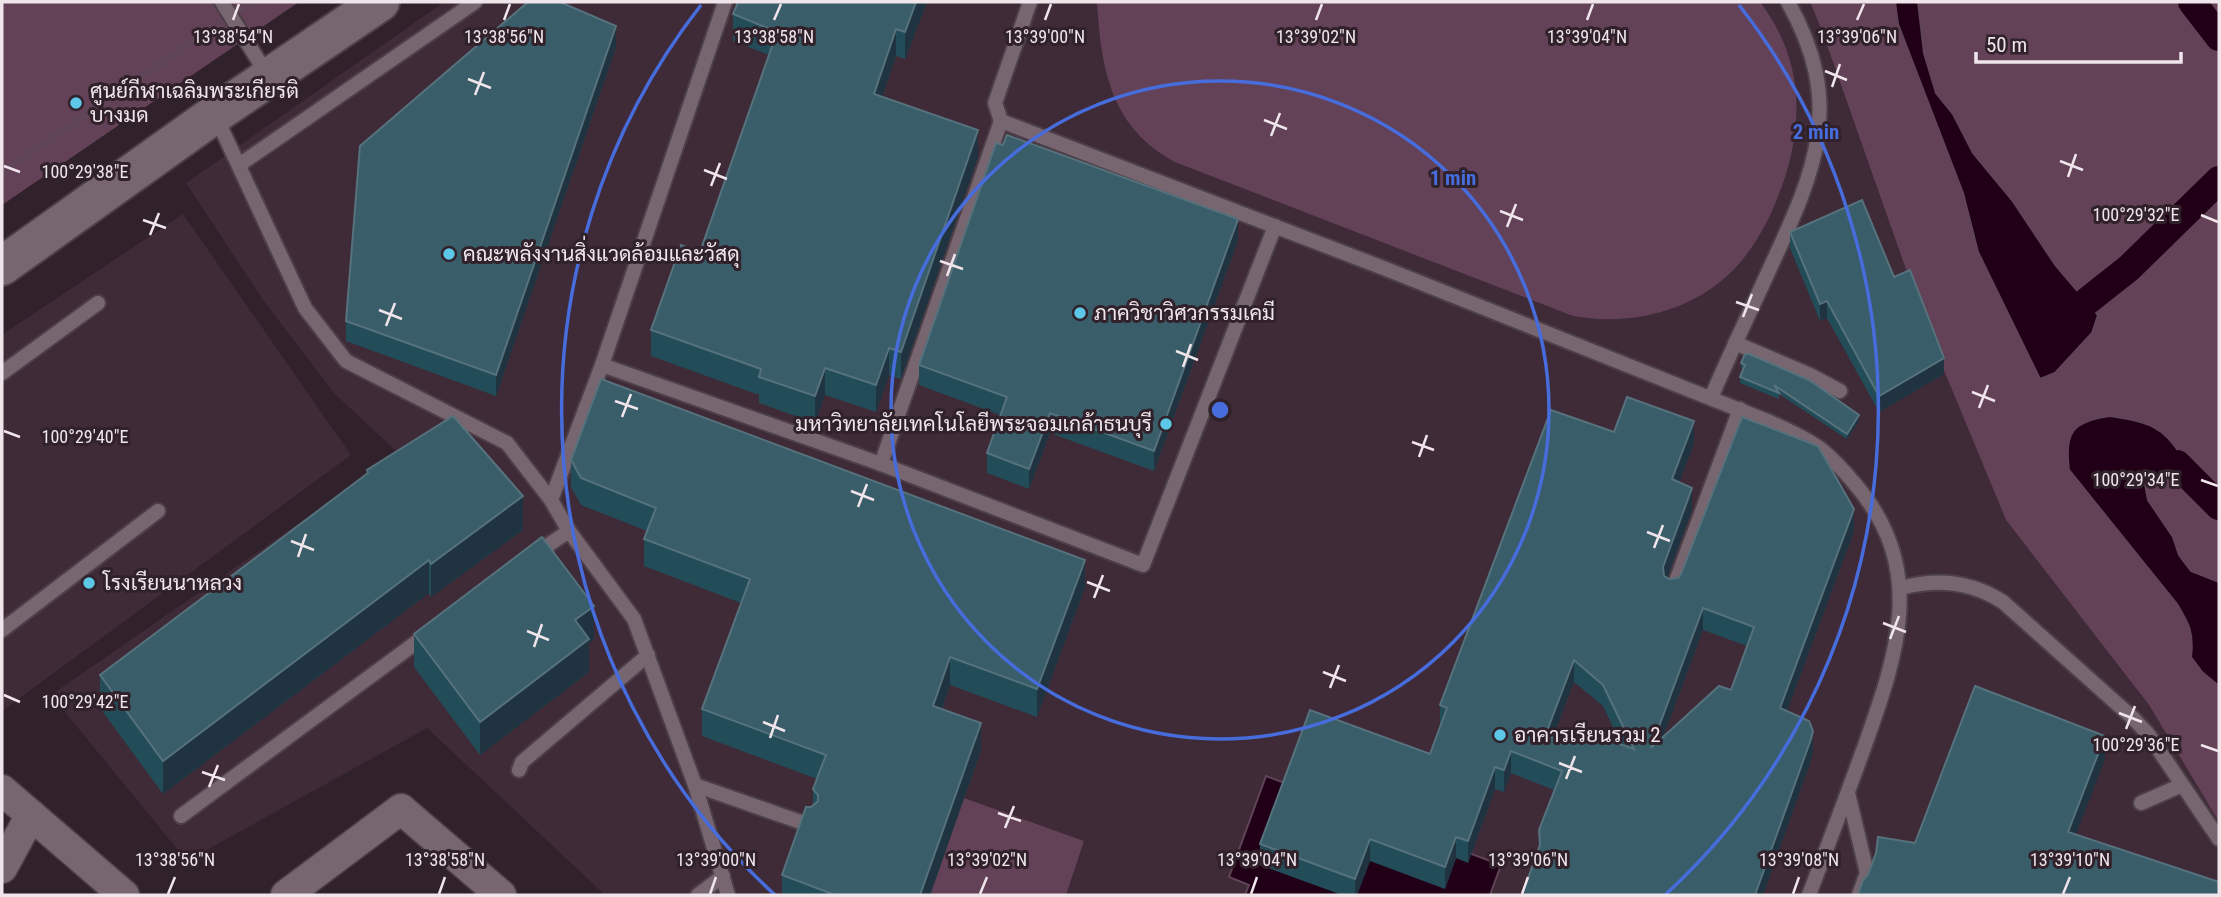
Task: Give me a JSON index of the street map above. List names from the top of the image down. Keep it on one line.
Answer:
{"places":["ศูนย์กีฬาเฉลิมพระเกียรติ บางมด","คณะพลังงานสิ่งแวดล้อมและวัสดุ","ภาควิชาวิศวกรรมเคมี","มหาวิทยาลัยเทคโนโลยีพระจอมเกล้าธนบุรี","โรงเรียนนาหลวง","อาคารเรียนรวม 2"],"scale_bar":"50 m","coordinates":["13°38'54\"N","13°38'56\"N","13°38'58\"N","13°39'00\"N","13°39'02\"N","13°39'04\"N","13°39'06\"N","100°29'38\"E","100°29'32\"E","100°29'40\"E","100°29'34\"E","100°29'42\"E","100°29'36\"E","13°39'08\"N","13°39'10\"N"],"rings":["2 min","1 min"]}
